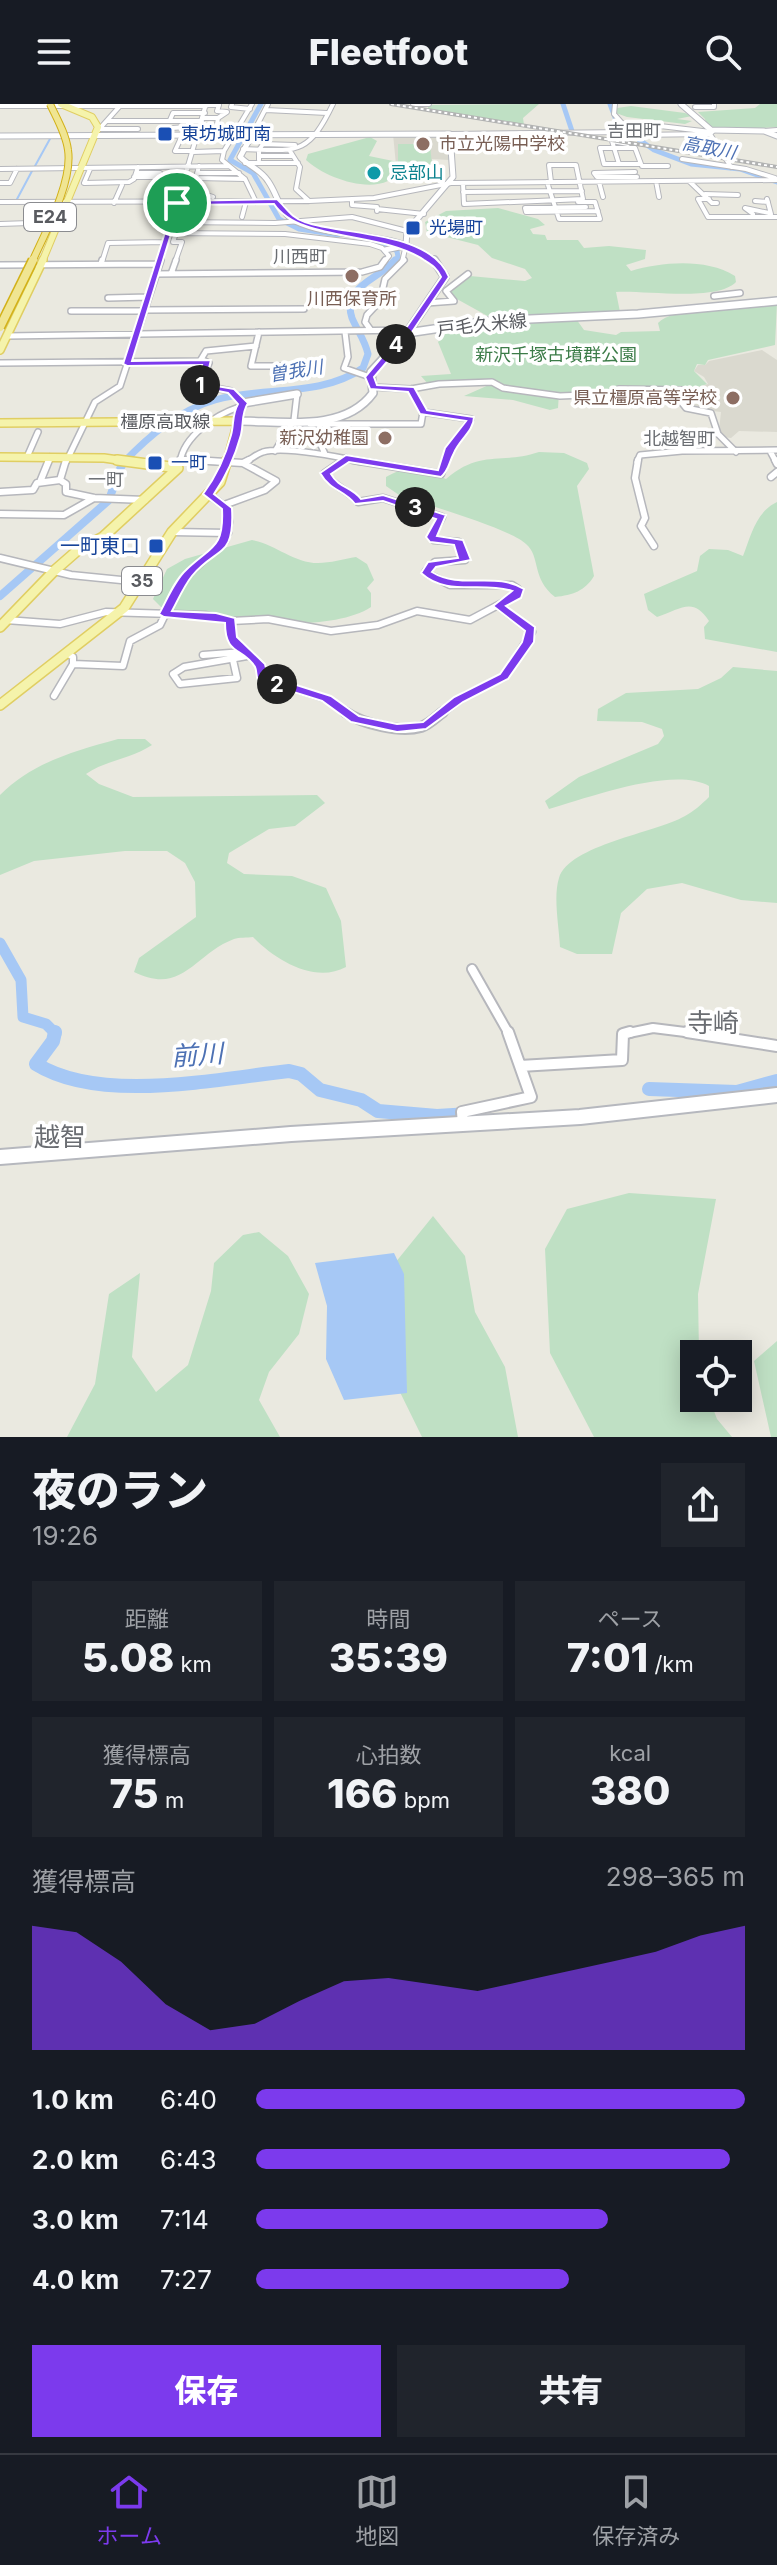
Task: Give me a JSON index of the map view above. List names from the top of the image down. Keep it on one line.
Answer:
{"streets":{"highway":["E24"],"main road":["橿原高取線","35"],"street":["戸毛久米線"]},"districts":["吉田町","川西町","北越智町","一町","寺崎","越智"],"water":["高取川","曽我川","前川"],"parks":["新沢千塚古墳群公園"],"places":{"transit":["東坊城町南","光場町","一町","一町東口"],"other":["市立光陽中学校","忌部山","川西保育所","県立橿原高等学校","新沢幼稚園"]},"page":{"header":"Fleetfoot","pins":["4","1","3","2"],"heading":["夜のラン","19:26"],"stats":[["距離","5.08 km"],["時間","35:39"],["ペース","7:01 /km"],["獲得標高","75 m"],["心拍数","166 bpm"],["kcal","380"]],"chart":["獲得標高","298–365 m"],"list":[{"name":"1.0 km","note":"6:40"},{"name":"2.0 km","note":"6:43"},{"name":"3.0 km","note":"7:14"},{"name":"4.0 km","note":"7:27"}],"buttons":["保存","共有"],"tabs":["ホーム","地図","保存済み"]}}
